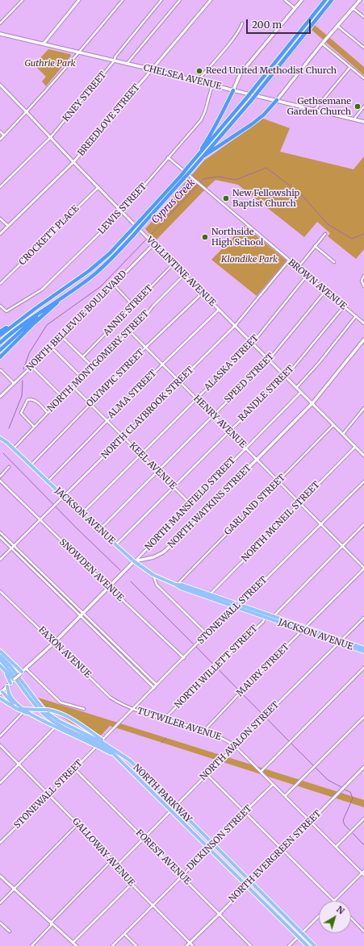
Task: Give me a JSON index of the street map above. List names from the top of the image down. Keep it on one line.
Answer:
{"streets":{"main road":["CHELSEA AVENUE","NORTH WATKINS STREET","JACKSON AVENUE","NORTH PARKWAY"],"street":["KNEY STREET","BREEDLOVE STREET","LEWIS STREET","CROCKETT PLACE","VOLLINTINE AVENUE","BROWN AVENUE","ANNIE STREET","NORTH BELLEVUE BOULEVARD","NORTH MONTGOMERY STREET","ALASKA STREET","OLYMPIC STREET","SPEED STREET","RANDLE STREET","ALMA STREET","NORTH CLAYBROOK STREET","HENRY AVENUE","KEEL AVENUE","NORTH MANSFIELD STREET","GARLAND STREET","NORTH MCNEIL STREET","SNOWDEN AVENUE","STONEWALL STREET","FAXON AVENUE","NORTH WILLETT STREET","MAURY STREET","TUTWILER AVENUE","NORTH AVALON STREET","DICKINSON STREET","GALLOWAY AVENUE","NORTH EVERGREEN STREET","FOREST AVENUE"]},"crossings":[["CHELSEA AVENUE","KNEY STREET"],["CHELSEA AVENUE","BREEDLOVE STREET"],["CHELSEA AVENUE","LEWIS STREET"],["KNEY STREET","VOLLINTINE AVENUE"],["BREEDLOVE STREET","VOLLINTINE AVENUE"],["LEWIS STREET","VOLLINTINE AVENUE"],["LEWIS STREET","BROWN AVENUE"],["CROCKETT PLACE","VOLLINTINE AVENUE"],["VOLLINTINE AVENUE","ANNIE STREET"],["VOLLINTINE AVENUE","NORTH BELLEVUE BOULEVARD"],["VOLLINTINE AVENUE","NORTH MONTGOMERY STREET"],["VOLLINTINE AVENUE","ALASKA STREET"],["VOLLINTINE AVENUE","OLYMPIC STREET"],["VOLLINTINE AVENUE","SPEED STREET"],["VOLLINTINE AVENUE","RANDLE STREET"],["VOLLINTINE AVENUE","ALMA STREET"],["VOLLINTINE AVENUE","NORTH CLAYBROOK STREET"],["VOLLINTINE AVENUE","NORTH MANSFIELD STREET"],["VOLLINTINE AVENUE","GARLAND STREET"],["VOLLINTINE AVENUE","NORTH WATKINS STREET"],["VOLLINTINE AVENUE","NORTH MCNEIL STREET"],["BROWN AVENUE","ALASKA STREET"],["BROWN AVENUE","SPEED STREET"],["BROWN AVENUE","RANDLE STREET"],["BROWN AVENUE","NORTH CLAYBROOK STREET"],["NORTH MONTGOMERY STREET","HENRY AVENUE"],["NORTH MONTGOMERY STREET","KEEL AVENUE"],["NORTH MONTGOMERY STREET","JACKSON AVENUE"],["ALASKA STREET","HENRY AVENUE"],["ALASKA STREET","KEEL AVENUE"],["ALASKA STREET","JACKSON AVENUE"],["OLYMPIC STREET","HENRY AVENUE"],["OLYMPIC STREET","KEEL AVENUE"],["OLYMPIC STREET","JACKSON AVENUE"],["SPEED STREET","HENRY AVENUE"],["SPEED STREET","KEEL AVENUE"],["SPEED STREET","JACKSON AVENUE"],["RANDLE STREET","HENRY AVENUE"],["RANDLE STREET","KEEL AVENUE"],["RANDLE STREET","JACKSON AVENUE"],["ALMA STREET","HENRY AVENUE"],["ALMA STREET","KEEL AVENUE"],["ALMA STREET","JACKSON AVENUE"],["NORTH CLAYBROOK STREET","HENRY AVENUE"],["NORTH CLAYBROOK STREET","KEEL AVENUE"],["NORTH CLAYBROOK STREET","JACKSON AVENUE"],["NORTH CLAYBROOK STREET","SNOWDEN AVENUE"],["HENRY AVENUE","NORTH MANSFIELD STREET"],["HENRY AVENUE","GARLAND STREET"],["HENRY AVENUE","NORTH WATKINS STREET"],["HENRY AVENUE","NORTH MCNEIL STREET"],["HENRY AVENUE","STONEWALL STREET"],["HENRY AVENUE","MAURY STREET"],["KEEL AVENUE","NORTH MANSFIELD STREET"],["NORTH MANSFIELD STREET","NORTH WATKINS STREET"],["NORTH MANSFIELD STREET","JACKSON AVENUE"],["GARLAND STREET","JACKSON AVENUE"],["NORTH WATKINS STREET","JACKSON AVENUE"],["JACKSON AVENUE","NORTH MCNEIL STREET"],["JACKSON AVENUE","STONEWALL STREET"],["JACKSON AVENUE","NORTH WILLETT STREET"],["JACKSON AVENUE","MAURY STREET"],["JACKSON AVENUE","NORTH AVALON STREET"],["SNOWDEN AVENUE","STONEWALL STREET"],["STONEWALL STREET","FAXON AVENUE"],["STONEWALL STREET","TUTWILER AVENUE"],["STONEWALL STREET","GALLOWAY AVENUE"],["STONEWALL STREET","FOREST AVENUE"],["FAXON AVENUE","TUTWILER AVENUE"],["NORTH WILLETT STREET","TUTWILER AVENUE"],["MAURY STREET","TUTWILER AVENUE"],["TUTWILER AVENUE","NORTH AVALON STREET"],["TUTWILER AVENUE","DICKINSON STREET"],["TUTWILER AVENUE","NORTH EVERGREEN STREET"],["NORTH AVALON STREET","NORTH PARKWAY"],["NORTH AVALON STREET","GALLOWAY AVENUE"],["NORTH AVALON STREET","FOREST AVENUE"],["NORTH PARKWAY","DICKINSON STREET"],["NORTH PARKWAY","NORTH EVERGREEN STREET"],["DICKINSON STREET","GALLOWAY AVENUE"],["DICKINSON STREET","FOREST AVENUE"],["GALLOWAY AVENUE","NORTH EVERGREEN STREET"],["NORTH EVERGREEN STREET","FOREST AVENUE"]],"water":["Cyprus Creek"],"parks":["Guthrie Park","Klondike Park"],"places":["Reed United Methodist Church","Gethsemane Garden Church","New Fellowship Baptist Church","Northside High School"],"scale_bar":"200 m","north":"top right"}
